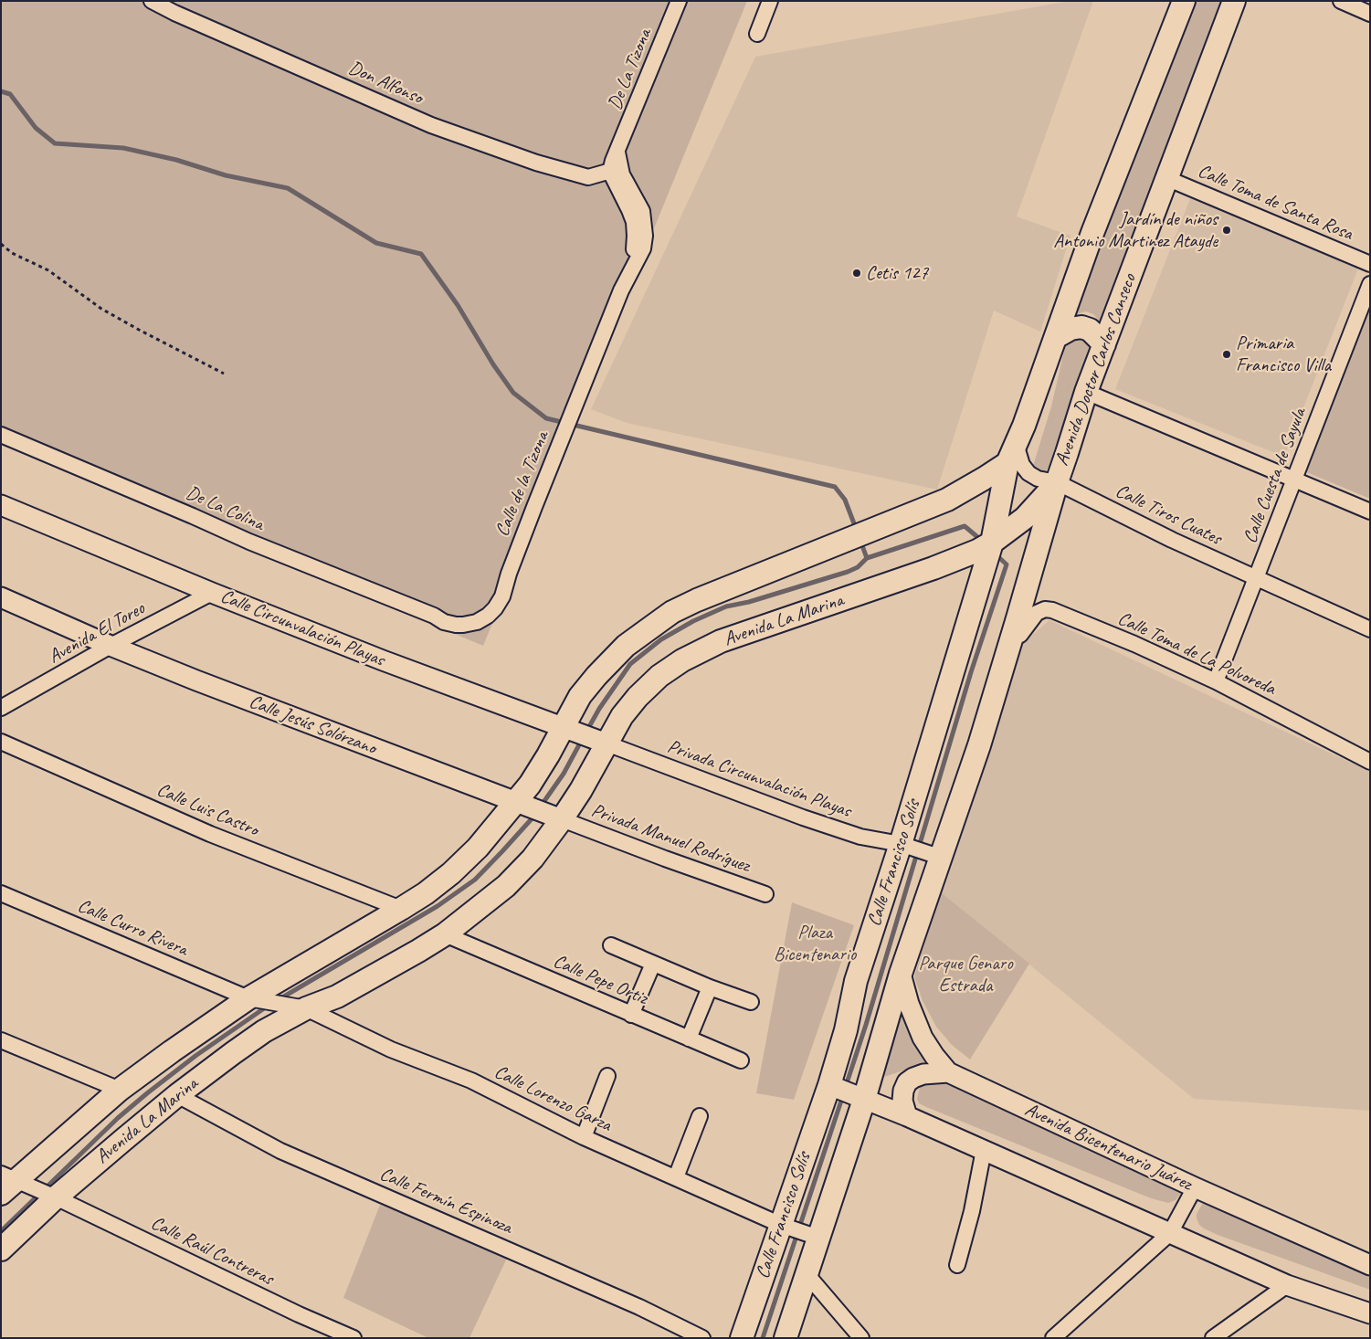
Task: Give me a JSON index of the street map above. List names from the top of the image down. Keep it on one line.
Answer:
{"streets":{"main road":["Avenida Doctor Carlos Canseco","Avenida La Marina","Calle Francisco Solís"],"street":["De La Tizona","Don Alfonso","Calle Toma de Santa Rosa","Calle Cuesta de Sayula","Calle de la Tizona","De La Colina","Calle Tiros Cuates","Calle Circunvalación Playas","Avenida El Toreo","Calle Toma de La Polvoreda","Calle Jesús Solórzano","Privada Circunvalación Playas","Calle Luis Castro","Privada Manuel Rodríguez","Calle Curro Rivera","Calle Pepe Ortiz","Calle Lorenzo Garza","Avenida Bicentenario Juárez","Calle Fermín Espinoza","Calle Raúl Contreras"]},"crossings":[["De La Tizona","Don Alfonso"],["De La Tizona","Calle de la Tizona"],["Don Alfonso","Calle de la Tizona"],["Calle Toma de Santa Rosa","Avenida Doctor Carlos Canseco"],["Avenida Doctor Carlos Canseco","Calle Tiros Cuates"],["Avenida Doctor Carlos Canseco","Avenida La Marina"],["Avenida Doctor Carlos Canseco","Calle Francisco Solís"],["Calle Cuesta de Sayula","Calle Tiros Cuates"],["Calle Cuesta de Sayula","Calle Toma de La Polvoreda"],["Calle de la Tizona","De La Colina"],["Calle Tiros Cuates","Avenida La Marina"],["Calle Tiros Cuates","Calle Francisco Solís"],["Avenida La Marina","Calle Circunvalación Playas"],["Avenida La Marina","Calle Jesús Solórzano"],["Avenida La Marina","Privada Circunvalación Playas"],["Avenida La Marina","Calle Luis Castro"],["Avenida La Marina","Privada Manuel Rodríguez"],["Avenida La Marina","Calle Francisco Solís"],["Avenida La Marina","Calle Curro Rivera"],["Avenida La Marina","Calle Pepe Ortiz"],["Avenida La Marina","Calle Lorenzo Garza"],["Avenida La Marina","Calle Fermín Espinoza"],["Avenida La Marina","Calle Raúl Contreras"],["Calle Circunvalación Playas","Avenida El Toreo"],["Calle Circunvalación Playas","Privada Circunvalación Playas"],["Avenida El Toreo","Calle Jesús Solórzano"],["Calle Toma de La Polvoreda","Calle Francisco Solís"],["Privada Circunvalación Playas","Calle Francisco Solís"],["Calle Francisco Solís","Calle Lorenzo Garza"],["Calle Francisco Solís","Avenida Bicentenario Juárez"]],"parks":["Plaza Bicentenario","Parque Genaro Estrada"],"places":["Jardín de niños Antonio Martinez Atayde","Cetis 127","Primaria Francisco Villa"]}
